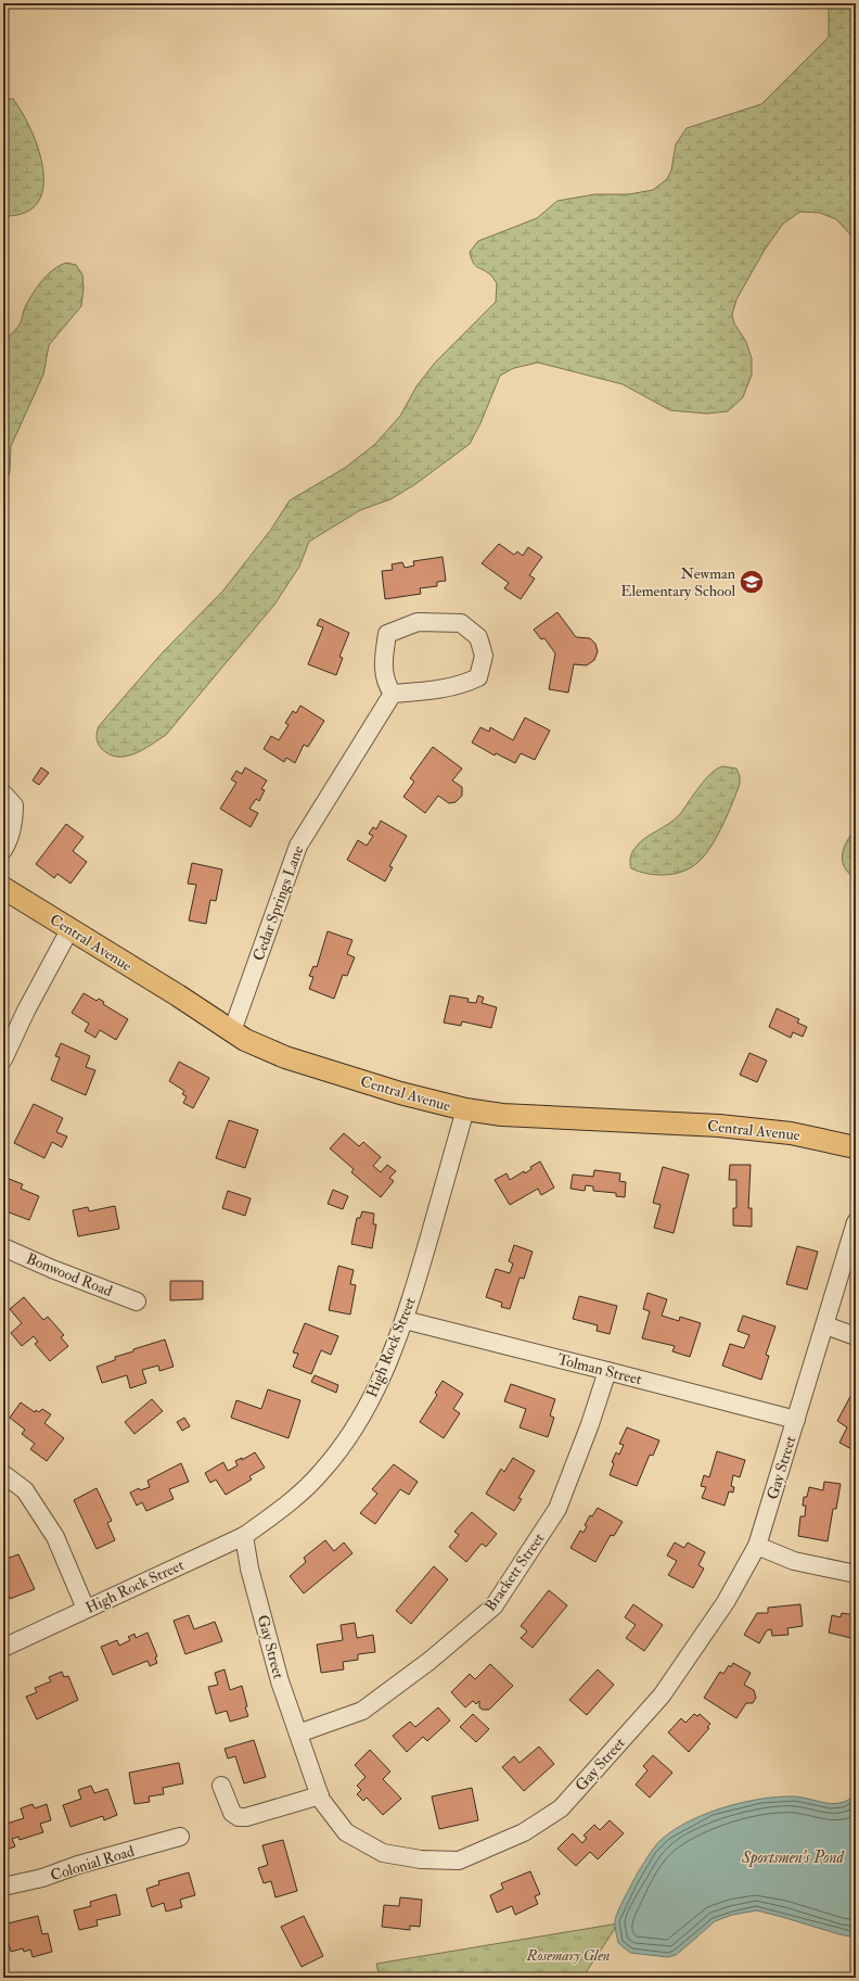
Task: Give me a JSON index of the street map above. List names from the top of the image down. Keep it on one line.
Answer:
{"streets":{"main road":["Central Avenue"],"street":["Cedar Springs Lane","Bonwood Road","High Rock Street","Tolman Street","Gay Street","Brackett Street","Colonial Road"]},"crossings":[["Cedar Springs Lane","Central Avenue"],["Central Avenue","High Rock Street"],["High Rock Street","Tolman Street"],["High Rock Street","Gay Street"],["Tolman Street","Gay Street"],["Tolman Street","Brackett Street"],["Gay Street","Brackett Street"]],"water":["Sportsmen's Pond"],"parks":["Rosemary Glen"],"places":{"school or university":["Newman Elementary School"]}}
